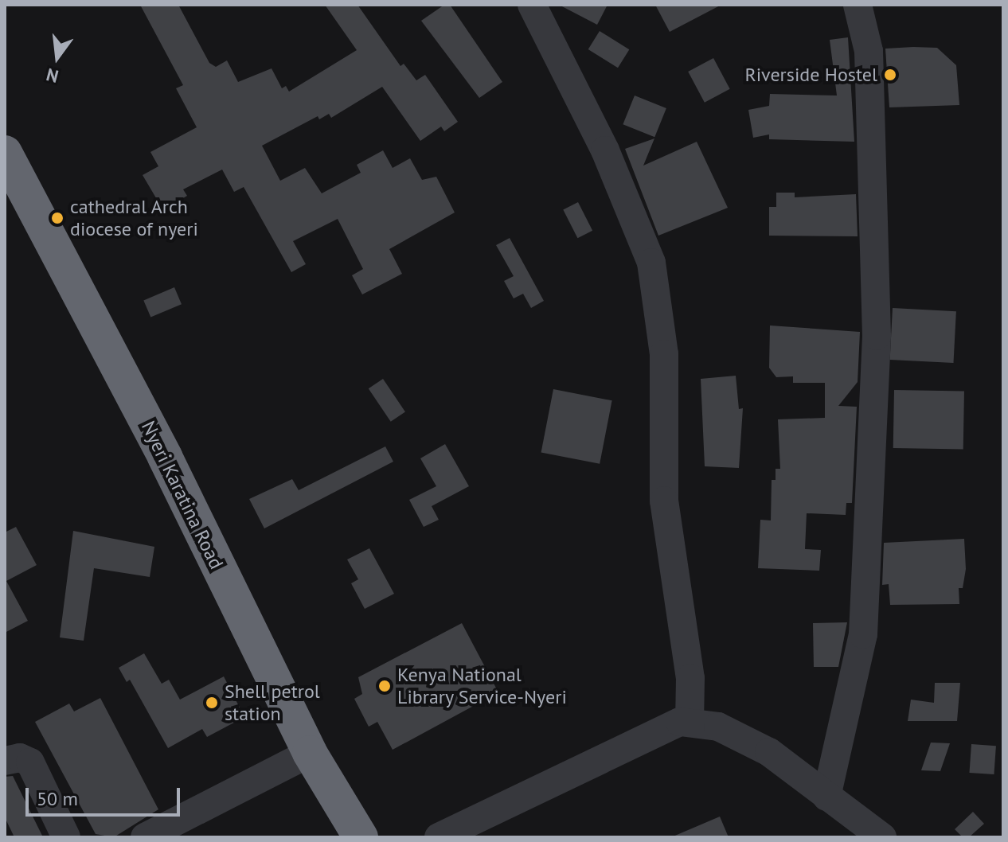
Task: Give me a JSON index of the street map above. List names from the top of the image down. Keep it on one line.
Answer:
{"streets":{"highway":["Nyeri Karatina Road"]},"places":["Riverside Hostel","cathedral Arch diocese of nyeri","Kenya National Library Service-Nyeri","Shell petrol station"],"scale_bar":"50 m","north":"bottom"}
